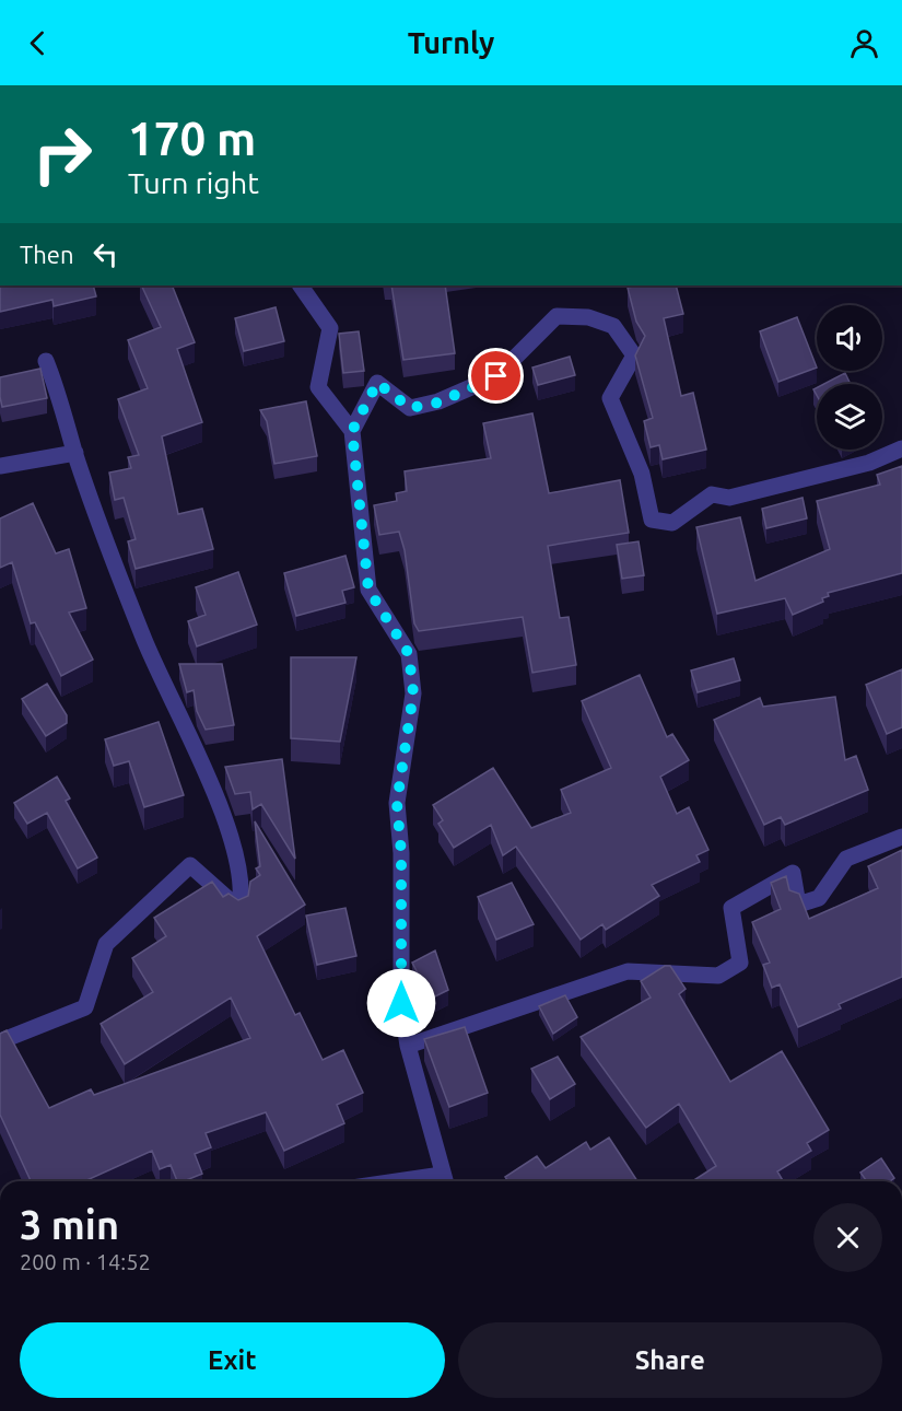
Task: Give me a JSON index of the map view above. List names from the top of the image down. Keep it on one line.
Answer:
{"page":{"header":"Turnly","turn":["170 m","Turn right"],"then":"Then","heading":["3 min","200 m · 14:52"],"buttons":["Exit","Share"]}}
